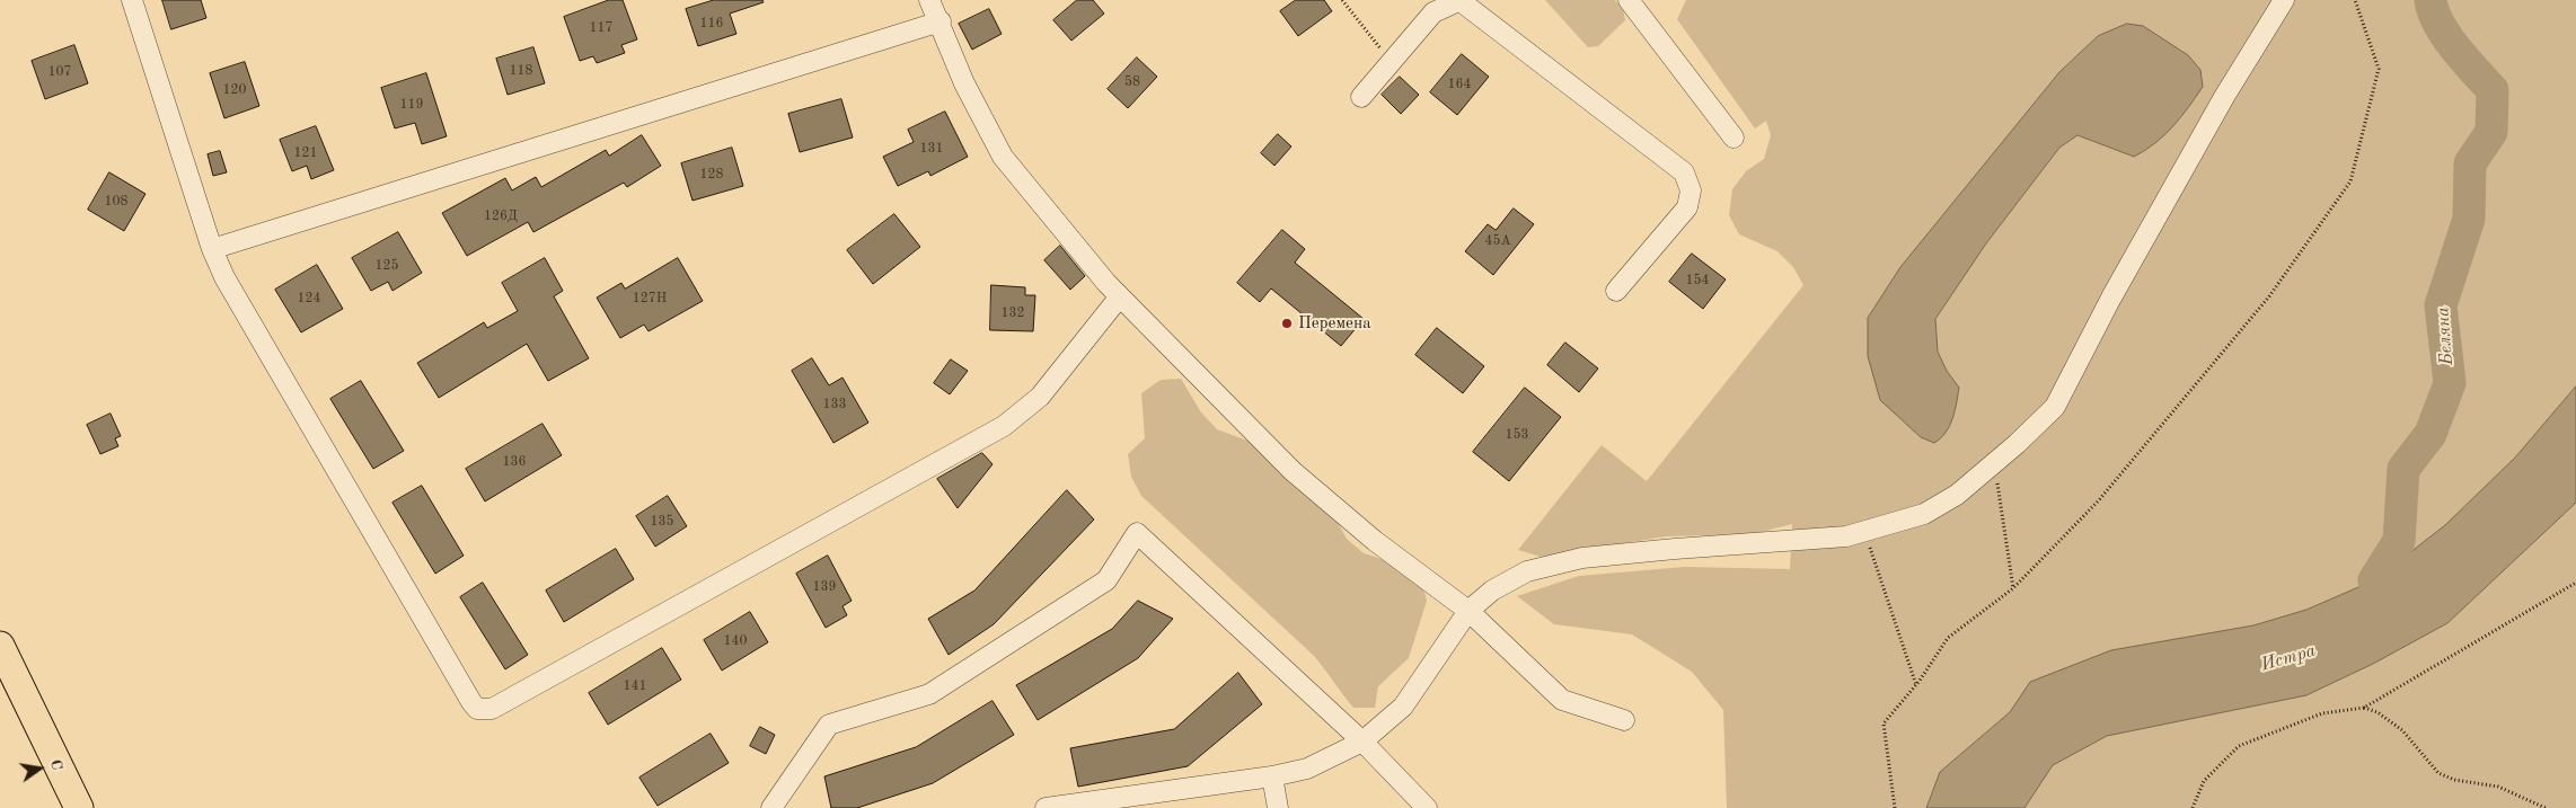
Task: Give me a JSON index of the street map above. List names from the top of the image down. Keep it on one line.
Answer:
{"water":["Беляна","Истра"],"places":["Перемена"],"house_numbers":["116","117","118","107","58","164","120","119","131","121","128","108","126Д","45А","125","154","124","127Н","132","133","153","136","135","139","140","141"],"north":"right"}
